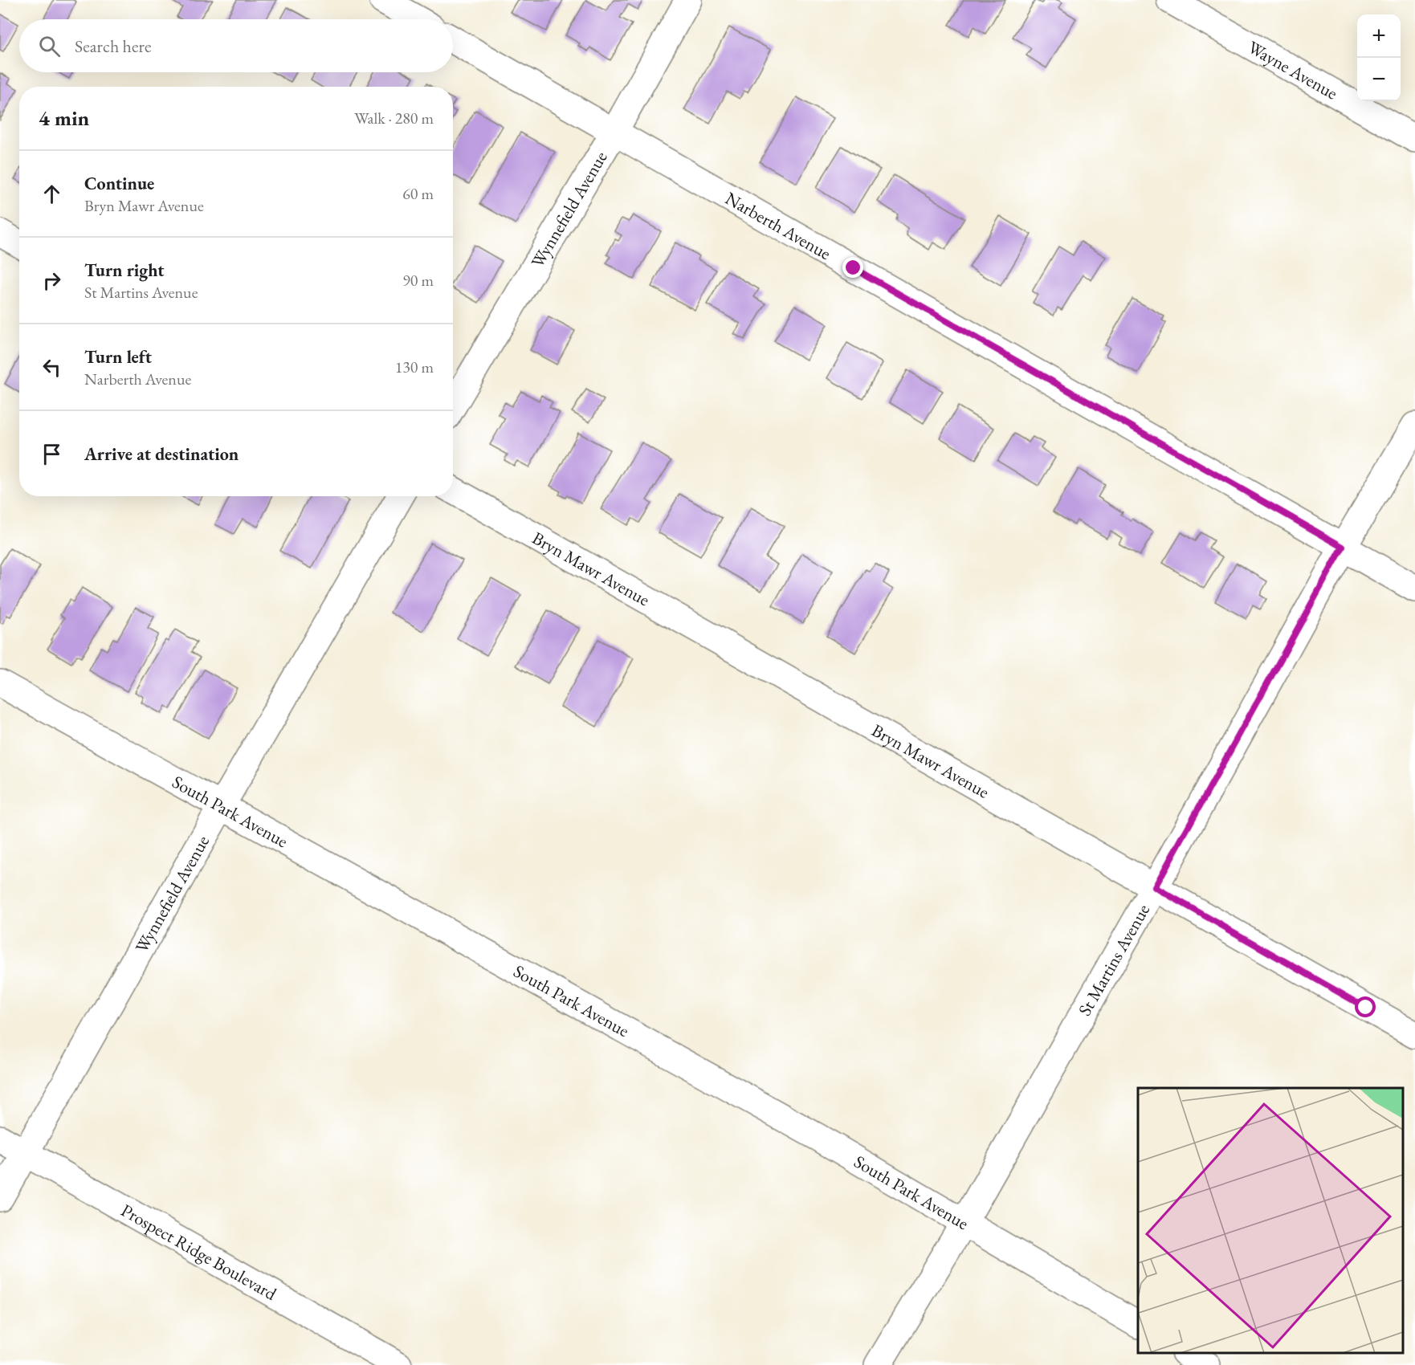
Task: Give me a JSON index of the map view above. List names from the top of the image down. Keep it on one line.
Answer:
{"streets":{"street":["Wayne Avenue","Wynnefield Avenue","Narberth Avenue","Bryn Mawr Avenue","South Park Avenue","St Martins Avenue","Prospect Ridge Boulevard"]},"crossings":[["Wynnefield Avenue","Narberth Avenue"],["Wynnefield Avenue","South Park Avenue"],["Wynnefield Avenue","Prospect Ridge Boulevard"],["Narberth Avenue","St Martins Avenue"],["Bryn Mawr Avenue","St Martins Avenue"],["South Park Avenue","St Martins Avenue"]],"page":{"map_buttons":["+","−"],"search":"Search here","heading":["4 min","Walk · 280 m"],"list":[["Continue","Bryn Mawr Avenue","60 m"],["Turn right","St Martins Avenue","90 m"],["Turn left","Narberth Avenue","130 m"],"Arrive at destination"]}}
